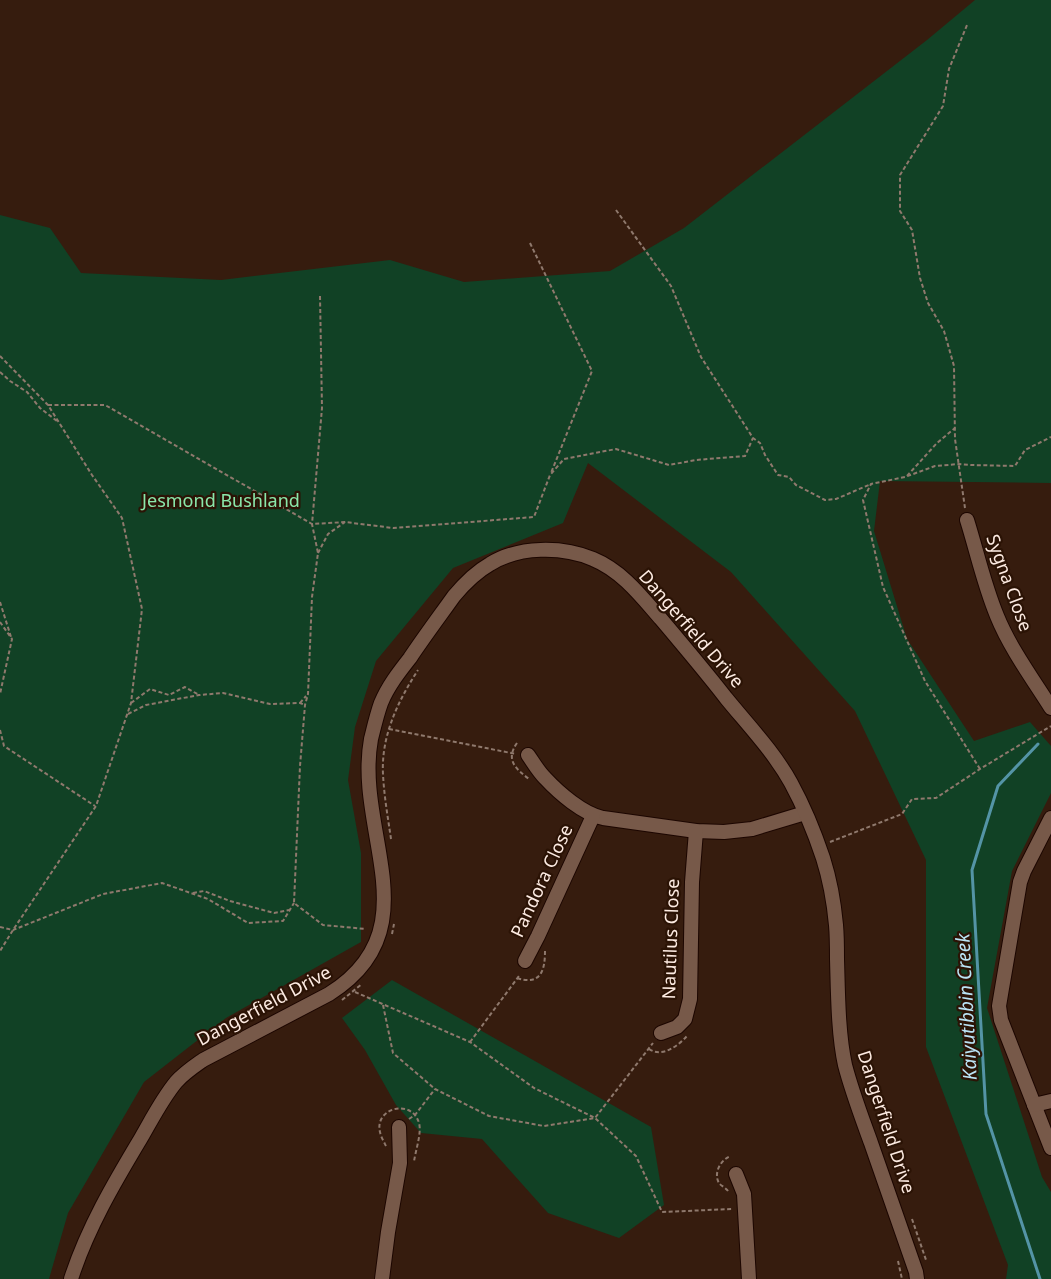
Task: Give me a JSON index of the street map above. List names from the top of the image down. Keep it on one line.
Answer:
{"streets":{"street":["Sygna Close","Dangerfield Drive","Pandora Close","Nautilus Close"]},"water":["Kaiyutibbin Creek"],"parks":["Jesmond Bushland"]}
